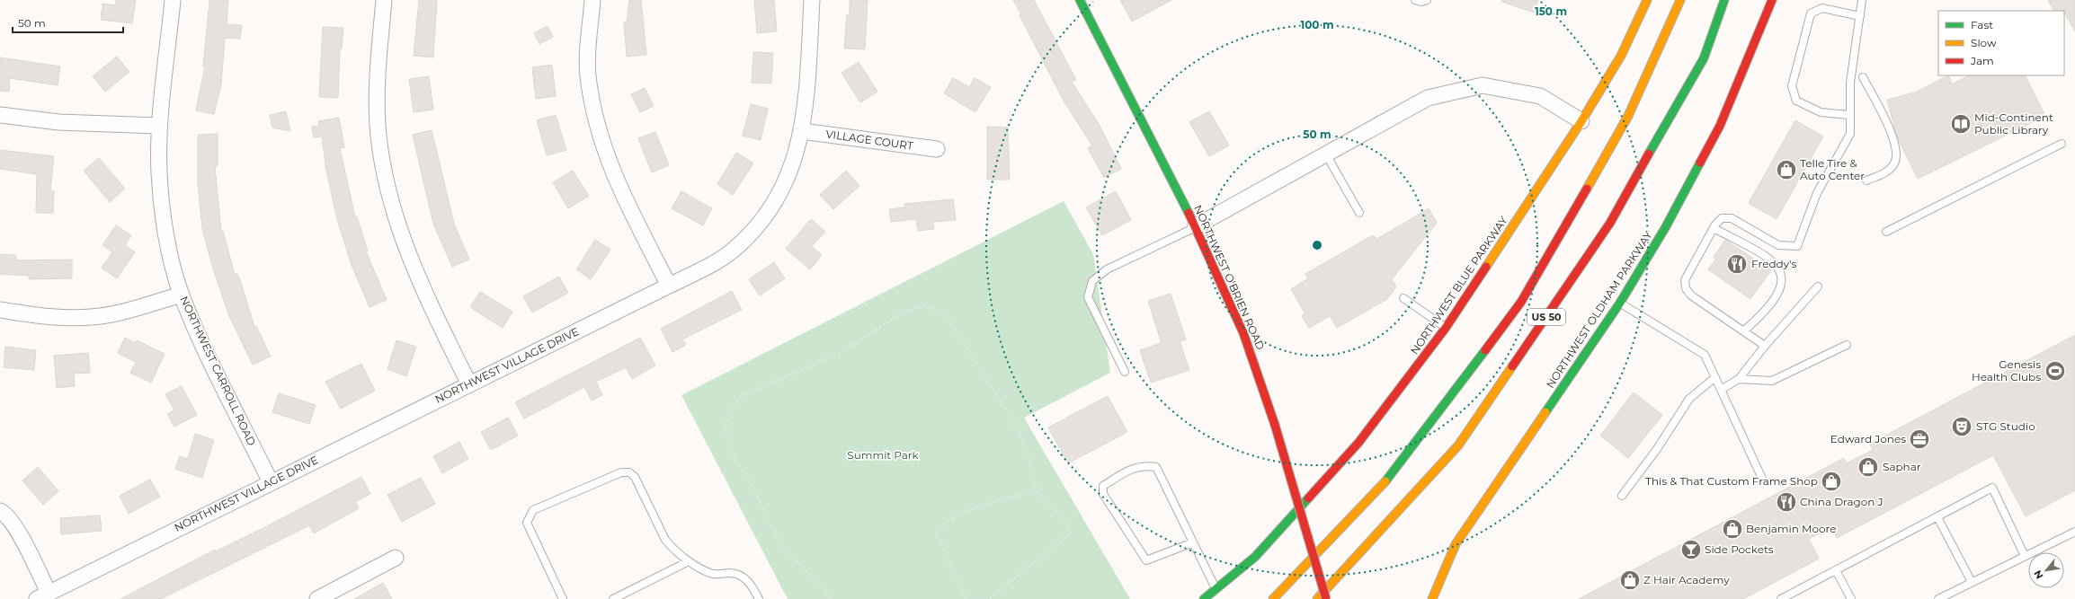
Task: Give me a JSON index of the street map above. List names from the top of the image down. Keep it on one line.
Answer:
{"streets":{"main road":["NORTHWEST O'BRIEN ROAD","NORTHWEST BLUE PARKWAY","NORTHWEST OLDHAM PARKWAY","US 50"],"street":["VILLAGE COURT","NORTHWEST VILLAGE DRIVE","NORTHWEST CARROLL ROAD"]},"crossings":[["VILLAGE COURT","NORTHWEST VILLAGE DRIVE"],["NORTHWEST VILLAGE DRIVE","NORTHWEST CARROLL ROAD"]],"parks":["Summit Park"],"places":{"library":["Mid-Continent Public Library"],"shop":["Telle Tire & Auto Center","Saphar","This & That Custom Frame Shop","Benjamin Moore","Z Hair Academy"],"restaurant":["Freddy's","China Dragon J"],"sports":["Genesis Health Clubs"],"theatre":["STG Studio"],"office":["Edward Jones"],"bar":["Side Pockets"]},"legend":["Fast","Slow","Jam"],"scale_bar":"50 m","north":"bottom left","rings":["150 m","100 m","50 m"]}
